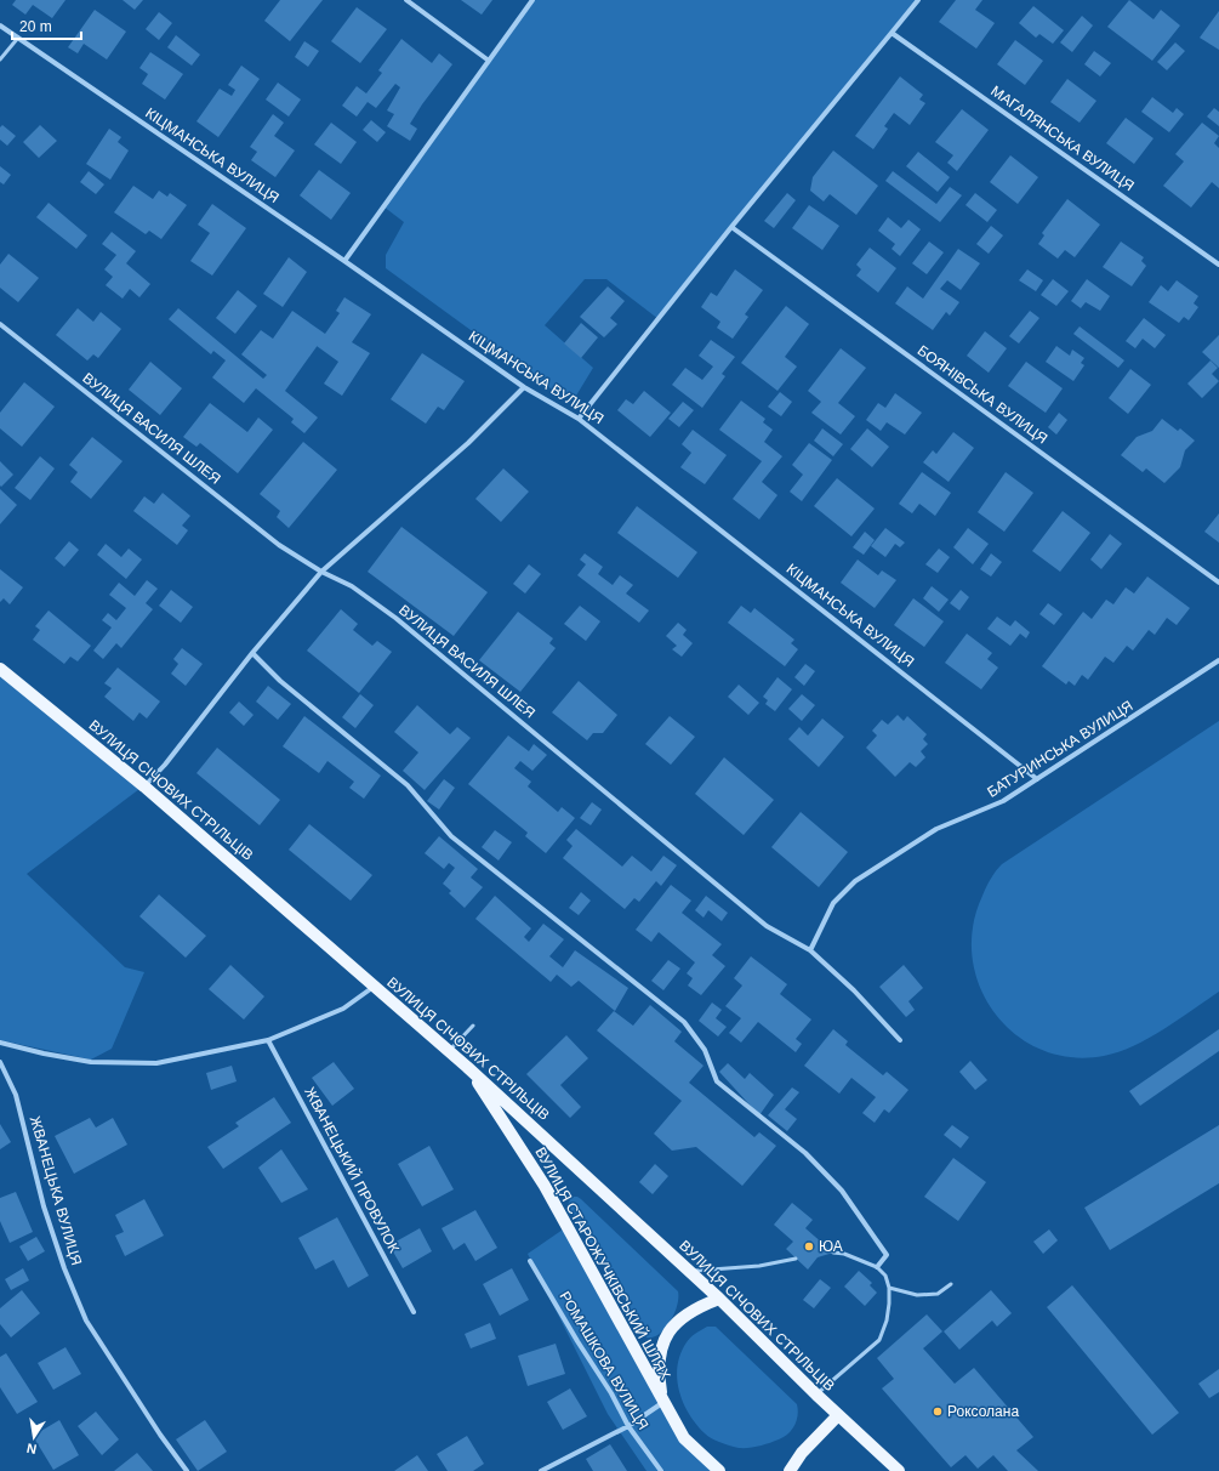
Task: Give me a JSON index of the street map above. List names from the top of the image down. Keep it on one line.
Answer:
{"streets":{"main road":["ВУЛИЦЯ СІЧОВИХ СТРІЛЬЦІВ","ВУЛИЦЯ СТАРОЖУЧКІВСЬКИЙ ШЛЯХ"],"street":["МАГАЛЯНСЬКА ВУЛИЦЯ","КІЦМАНСЬКА ВУЛИЦЯ","БОЯНІВСЬКА ВУЛИЦЯ","ВУЛИЦЯ ВАСИЛЯ ШЛЕЯ","БАТУРИНСЬКА ВУЛИЦЯ","ЖВАНЕЦЬКИЙ ПРОВУЛОК","ЖВАНЕЦЬКА ВУЛИЦЯ","РОМАШКОВА ВУЛИЦЯ"]},"crossings":[["КІЦМАНСЬКА ВУЛИЦЯ","БАТУРИНСЬКА ВУЛИЦЯ"],["ВУЛИЦЯ ВАСИЛЯ ШЛЕЯ","БАТУРИНСЬКА ВУЛИЦЯ"],["ВУЛИЦЯ СІЧОВИХ СТРІЛЬЦІВ","ВУЛИЦЯ СТАРОЖУЧКІВСЬКИЙ ШЛЯХ"]],"places":["ЮА","Роксолана"],"scale_bar":"20 m","north":"bottom"}
